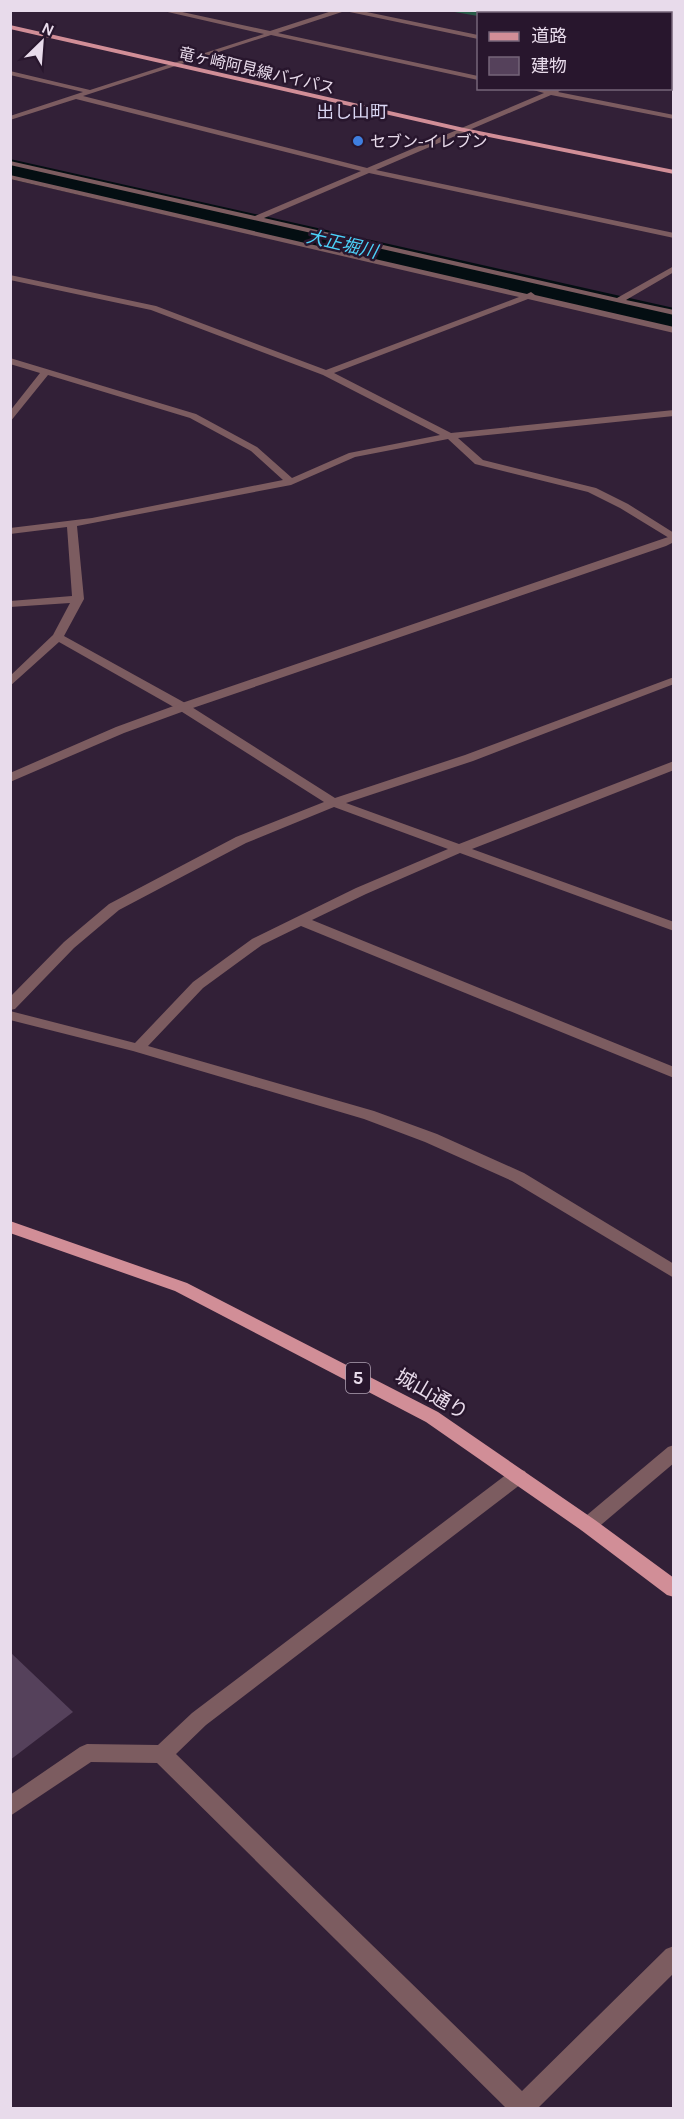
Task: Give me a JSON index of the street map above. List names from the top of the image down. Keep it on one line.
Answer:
{"streets":{"main road":["竜ヶ崎阿見線バイパス","5","城山通り"]},"districts":["出し山町"],"water":["大正堀川"],"places":["セブン-イレブン"],"legend":["道路","建物"],"north":"top right"}
